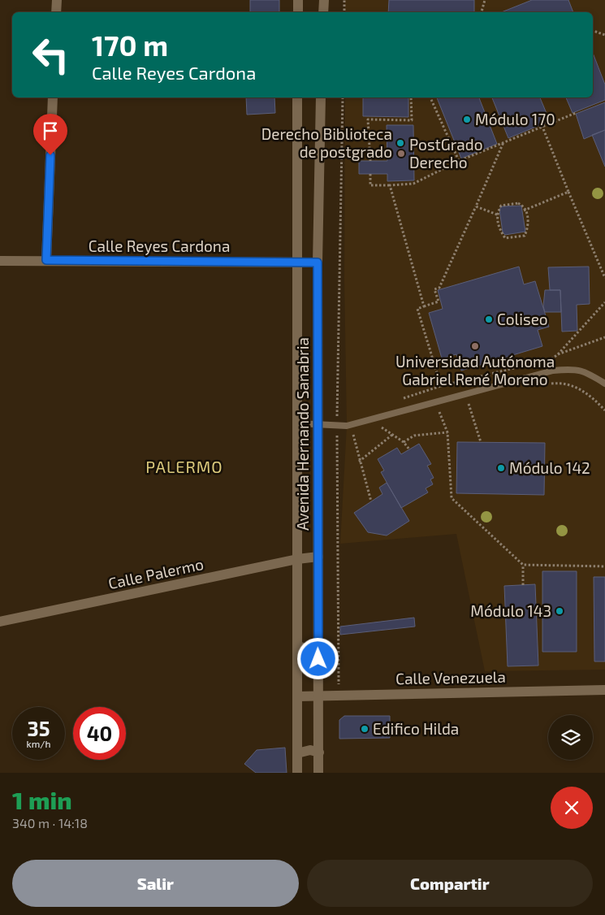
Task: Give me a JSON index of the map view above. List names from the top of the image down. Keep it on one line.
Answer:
{"streets":{"street":["Calle Reyes Cardona","Avenida Hernando Sanabria","Calle Palermo","Calle Venezuela"]},"crossings":[["Calle Reyes Cardona","Avenida Hernando Sanabria"],["Avenida Hernando Sanabria","Calle Palermo"],["Avenida Hernando Sanabria","Calle Venezuela"]],"districts":["PALERMO"],"places":["Módulo 170","Derecho Biblioteca de postgrado","PostGrado Derecho","Coliseo","Universidad Autónoma Gabriel René Moreno","Módulo 142","Módulo 143","Edifico Hilda"],"page":{"turn":["170 m","Calle Reyes Cardona"],"speed":"35 km/h","limit":"40","heading":["1 min","340 m · 14:18"],"buttons":["Salir","Compartir"]}}
